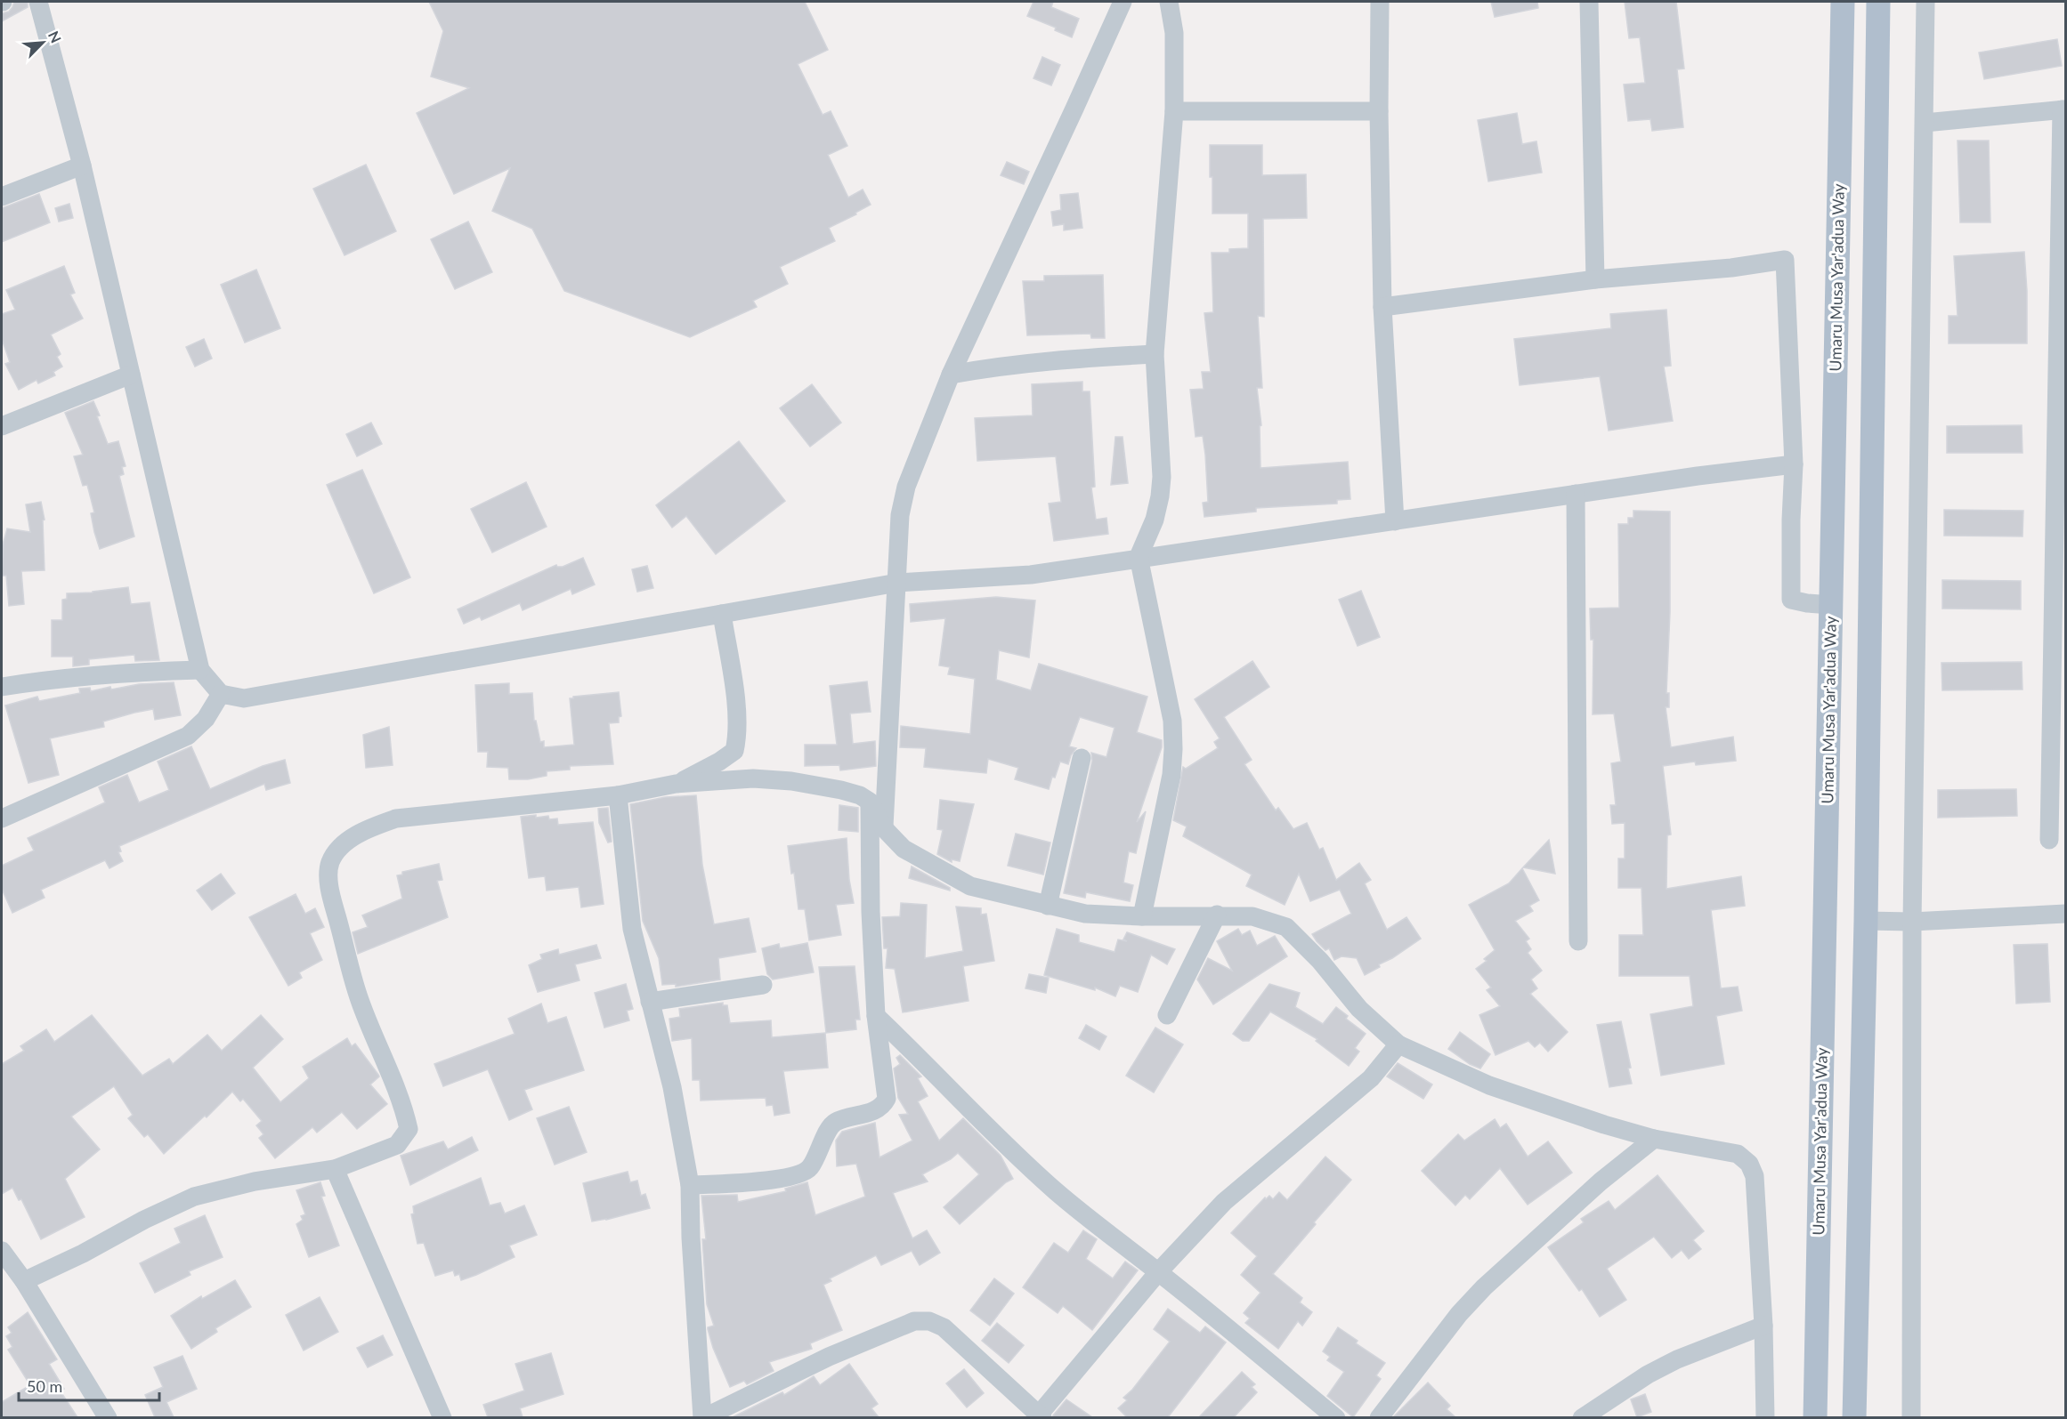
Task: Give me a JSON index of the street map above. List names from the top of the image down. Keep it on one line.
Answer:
{"streets":{"main road":["Umaru Musa Yar'adua Way"]},"scale_bar":"50 m","north":"top right"}
